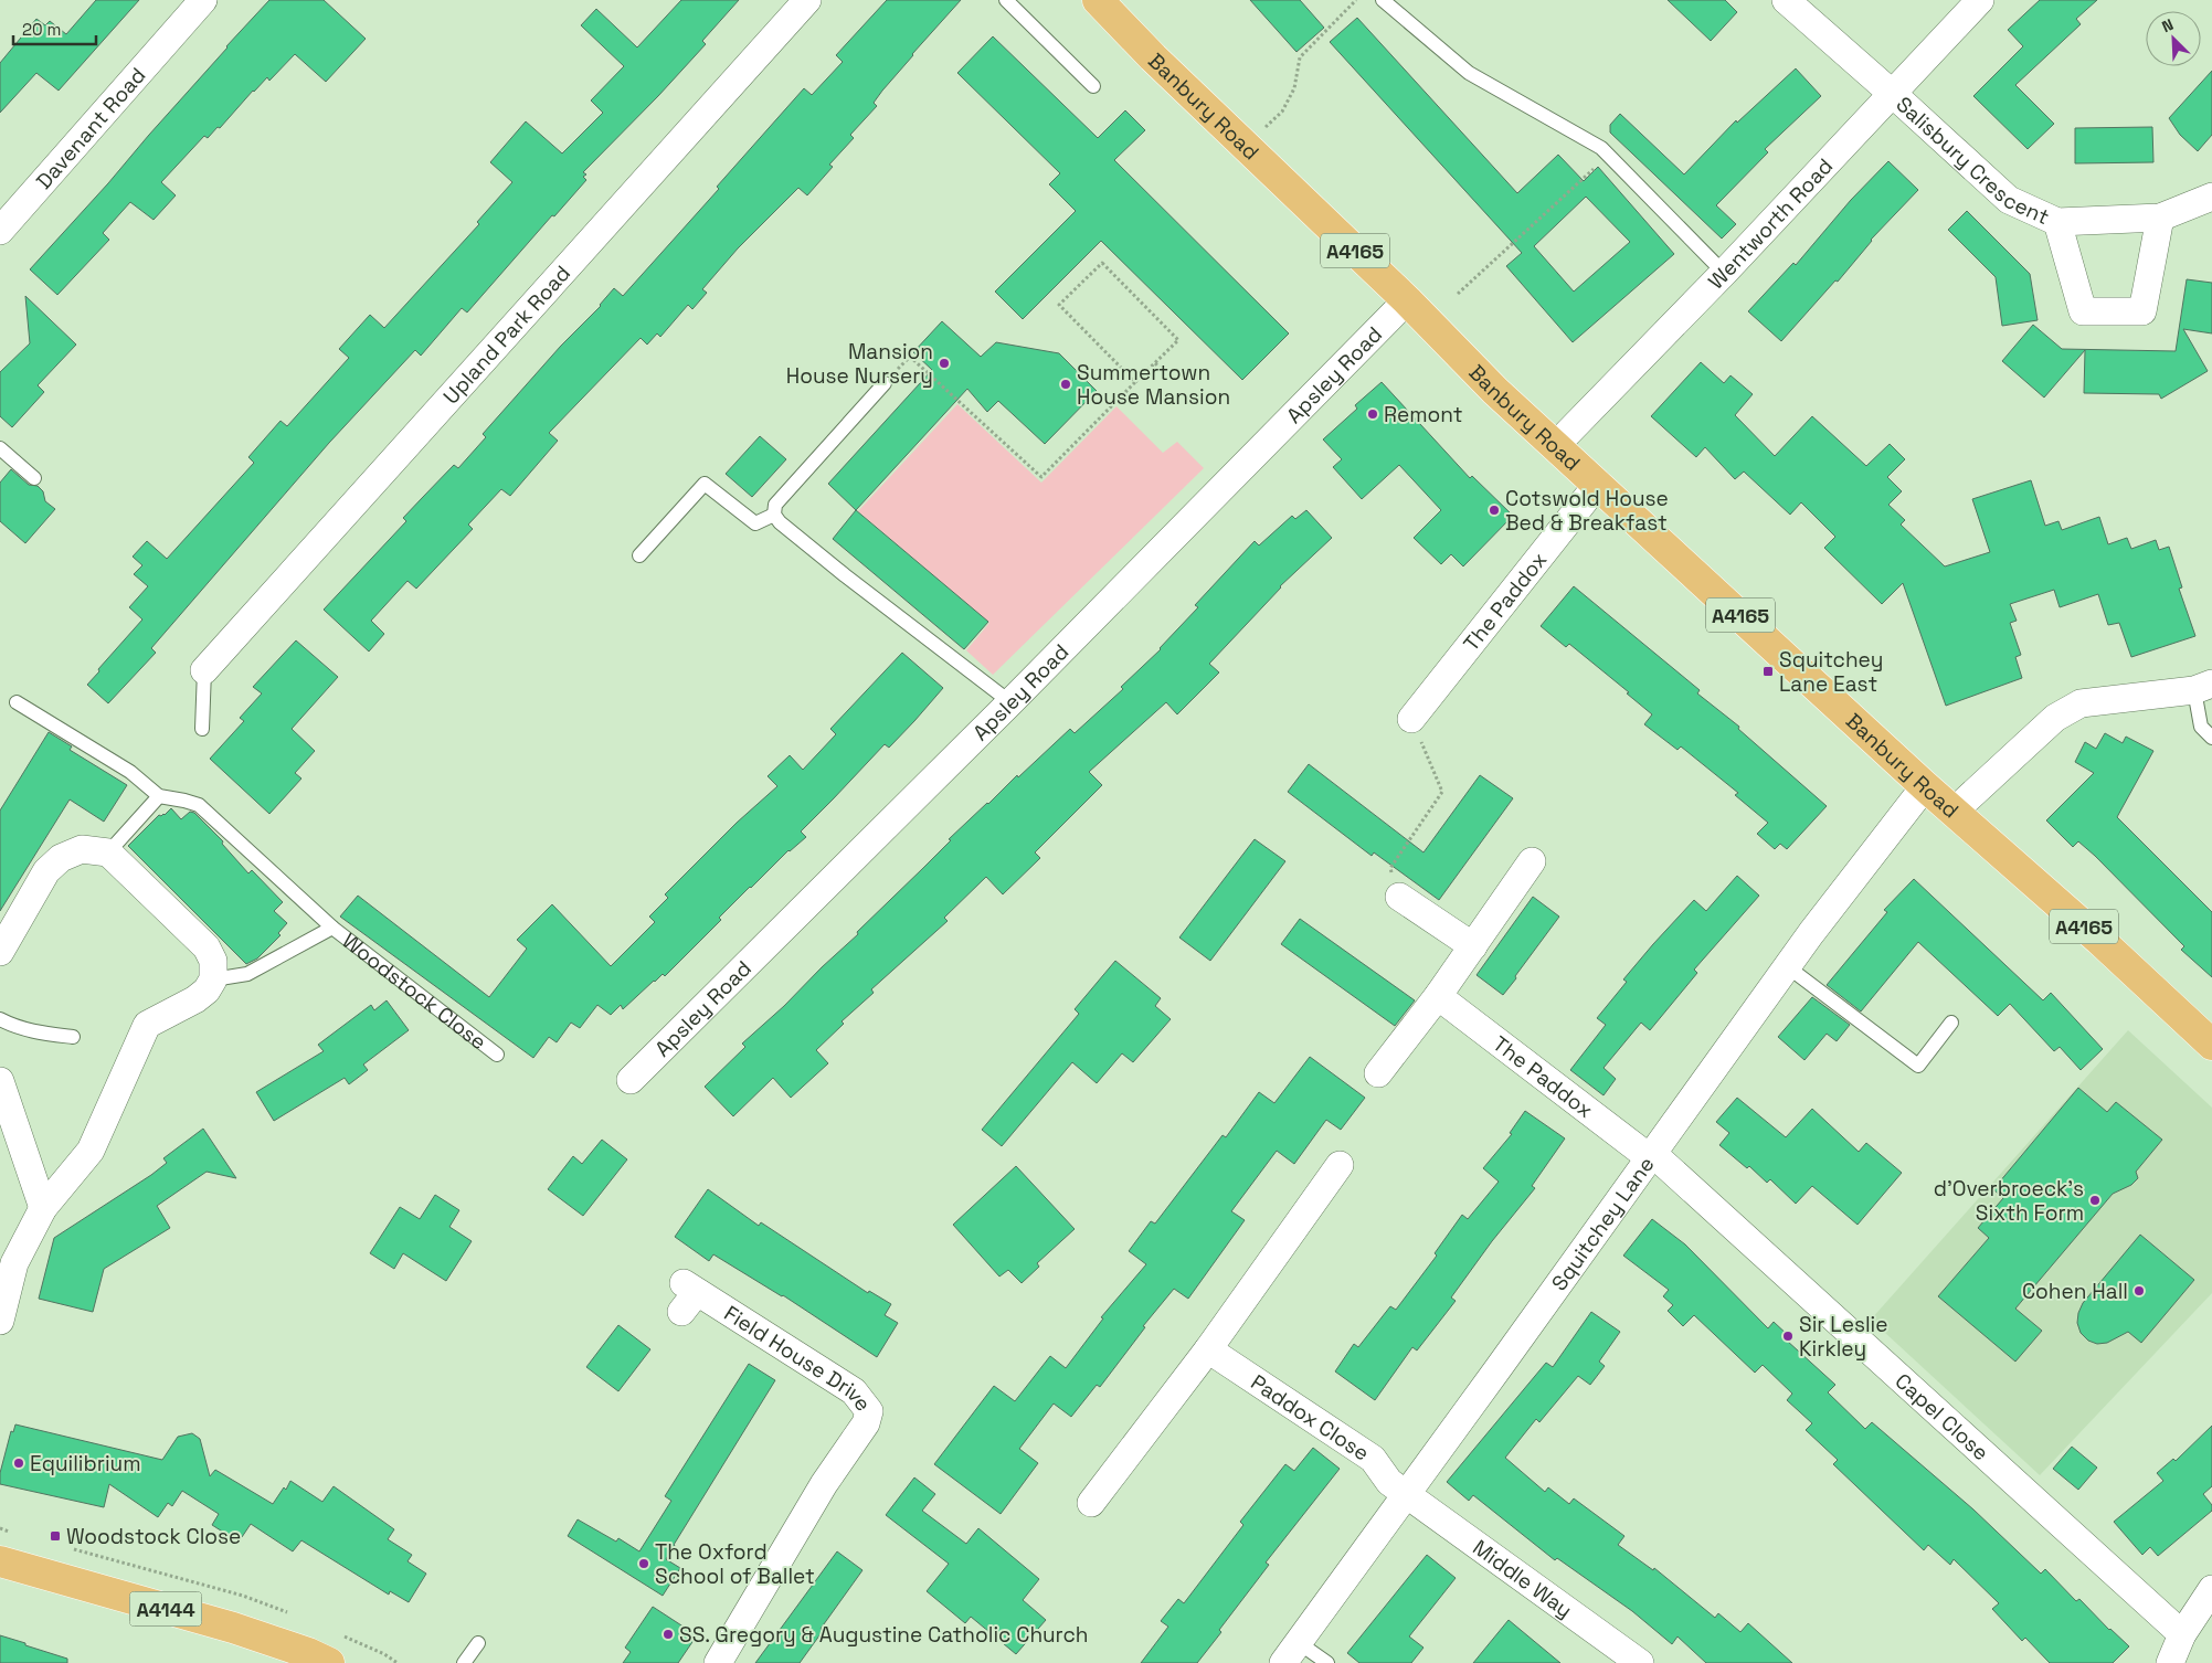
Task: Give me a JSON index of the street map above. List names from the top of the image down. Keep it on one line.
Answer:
{"streets":{"main road":["Banbury Road","A4165","A4144"],"street":["Davenant Road","Salisbury Crescent","Wentworth Road","Upland Park Road","Apsley Road","The Paddox","Squitchey Lane","Field House Drive","Capel Close","Paddox Close","Middle Way"],"lane":["Woodstock Close"]},"crossings":[["Banbury Road","Wentworth Road"],["Banbury Road","Apsley Road"],["Banbury Road","The Paddox"],["Banbury Road","Squitchey Lane"],["Salisbury Crescent","Wentworth Road"],["The Paddox","Squitchey Lane"],["The Paddox","Capel Close"],["Squitchey Lane","Capel Close"],["Squitchey Lane","Paddox Close"],["Squitchey Lane","Middle Way"],["Paddox Close","Middle Way"]],"places":{"other":["Mansion House Nursery","Summertown House Mansion","Remont","Cotswold House Bed & Breakfast","d'Overbroeck's Sixth Form","Cohen Hall","Sir Leslie Kirkley","Equilibrium","The Oxford School of Ballet","SS. Gregory & Augustine Catholic Church"],"transit":["Squitchey Lane East","Woodstock Close"]},"scale_bar":"20 m","north":"top left"}
